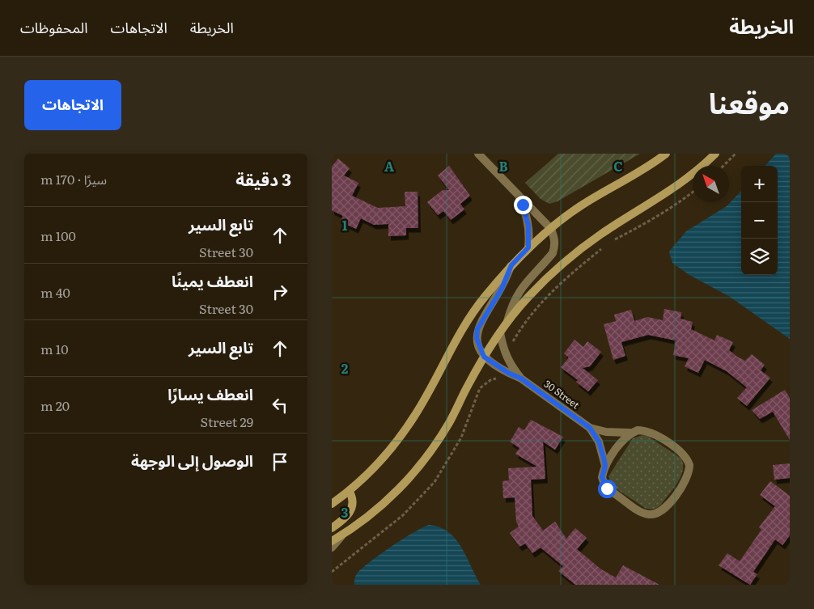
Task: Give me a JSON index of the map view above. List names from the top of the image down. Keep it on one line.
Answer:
{"streets":{"street":["30 Street"]},"north":"top left","page":{"header":"الخريطة","nav":["الخريطة","الاتجاهات","المحفوظات"],"title":"موقعنا","buttons":"الاتجاهات","heading":["3 دقيقة","سيرًا · 170 m"],"map_buttons":["+","−"],"list":[["تابع السير","30 Street","100 m"],["انعطف يمينًا","30 Street","40 m"],["تابع السير","10 m"],["انعطف يسارًا","29 Street","20 m"],"الوصول إلى الوجهة"]},"grid":{"columns":["A","B","C"],"rows":["1","2","3"]}}
